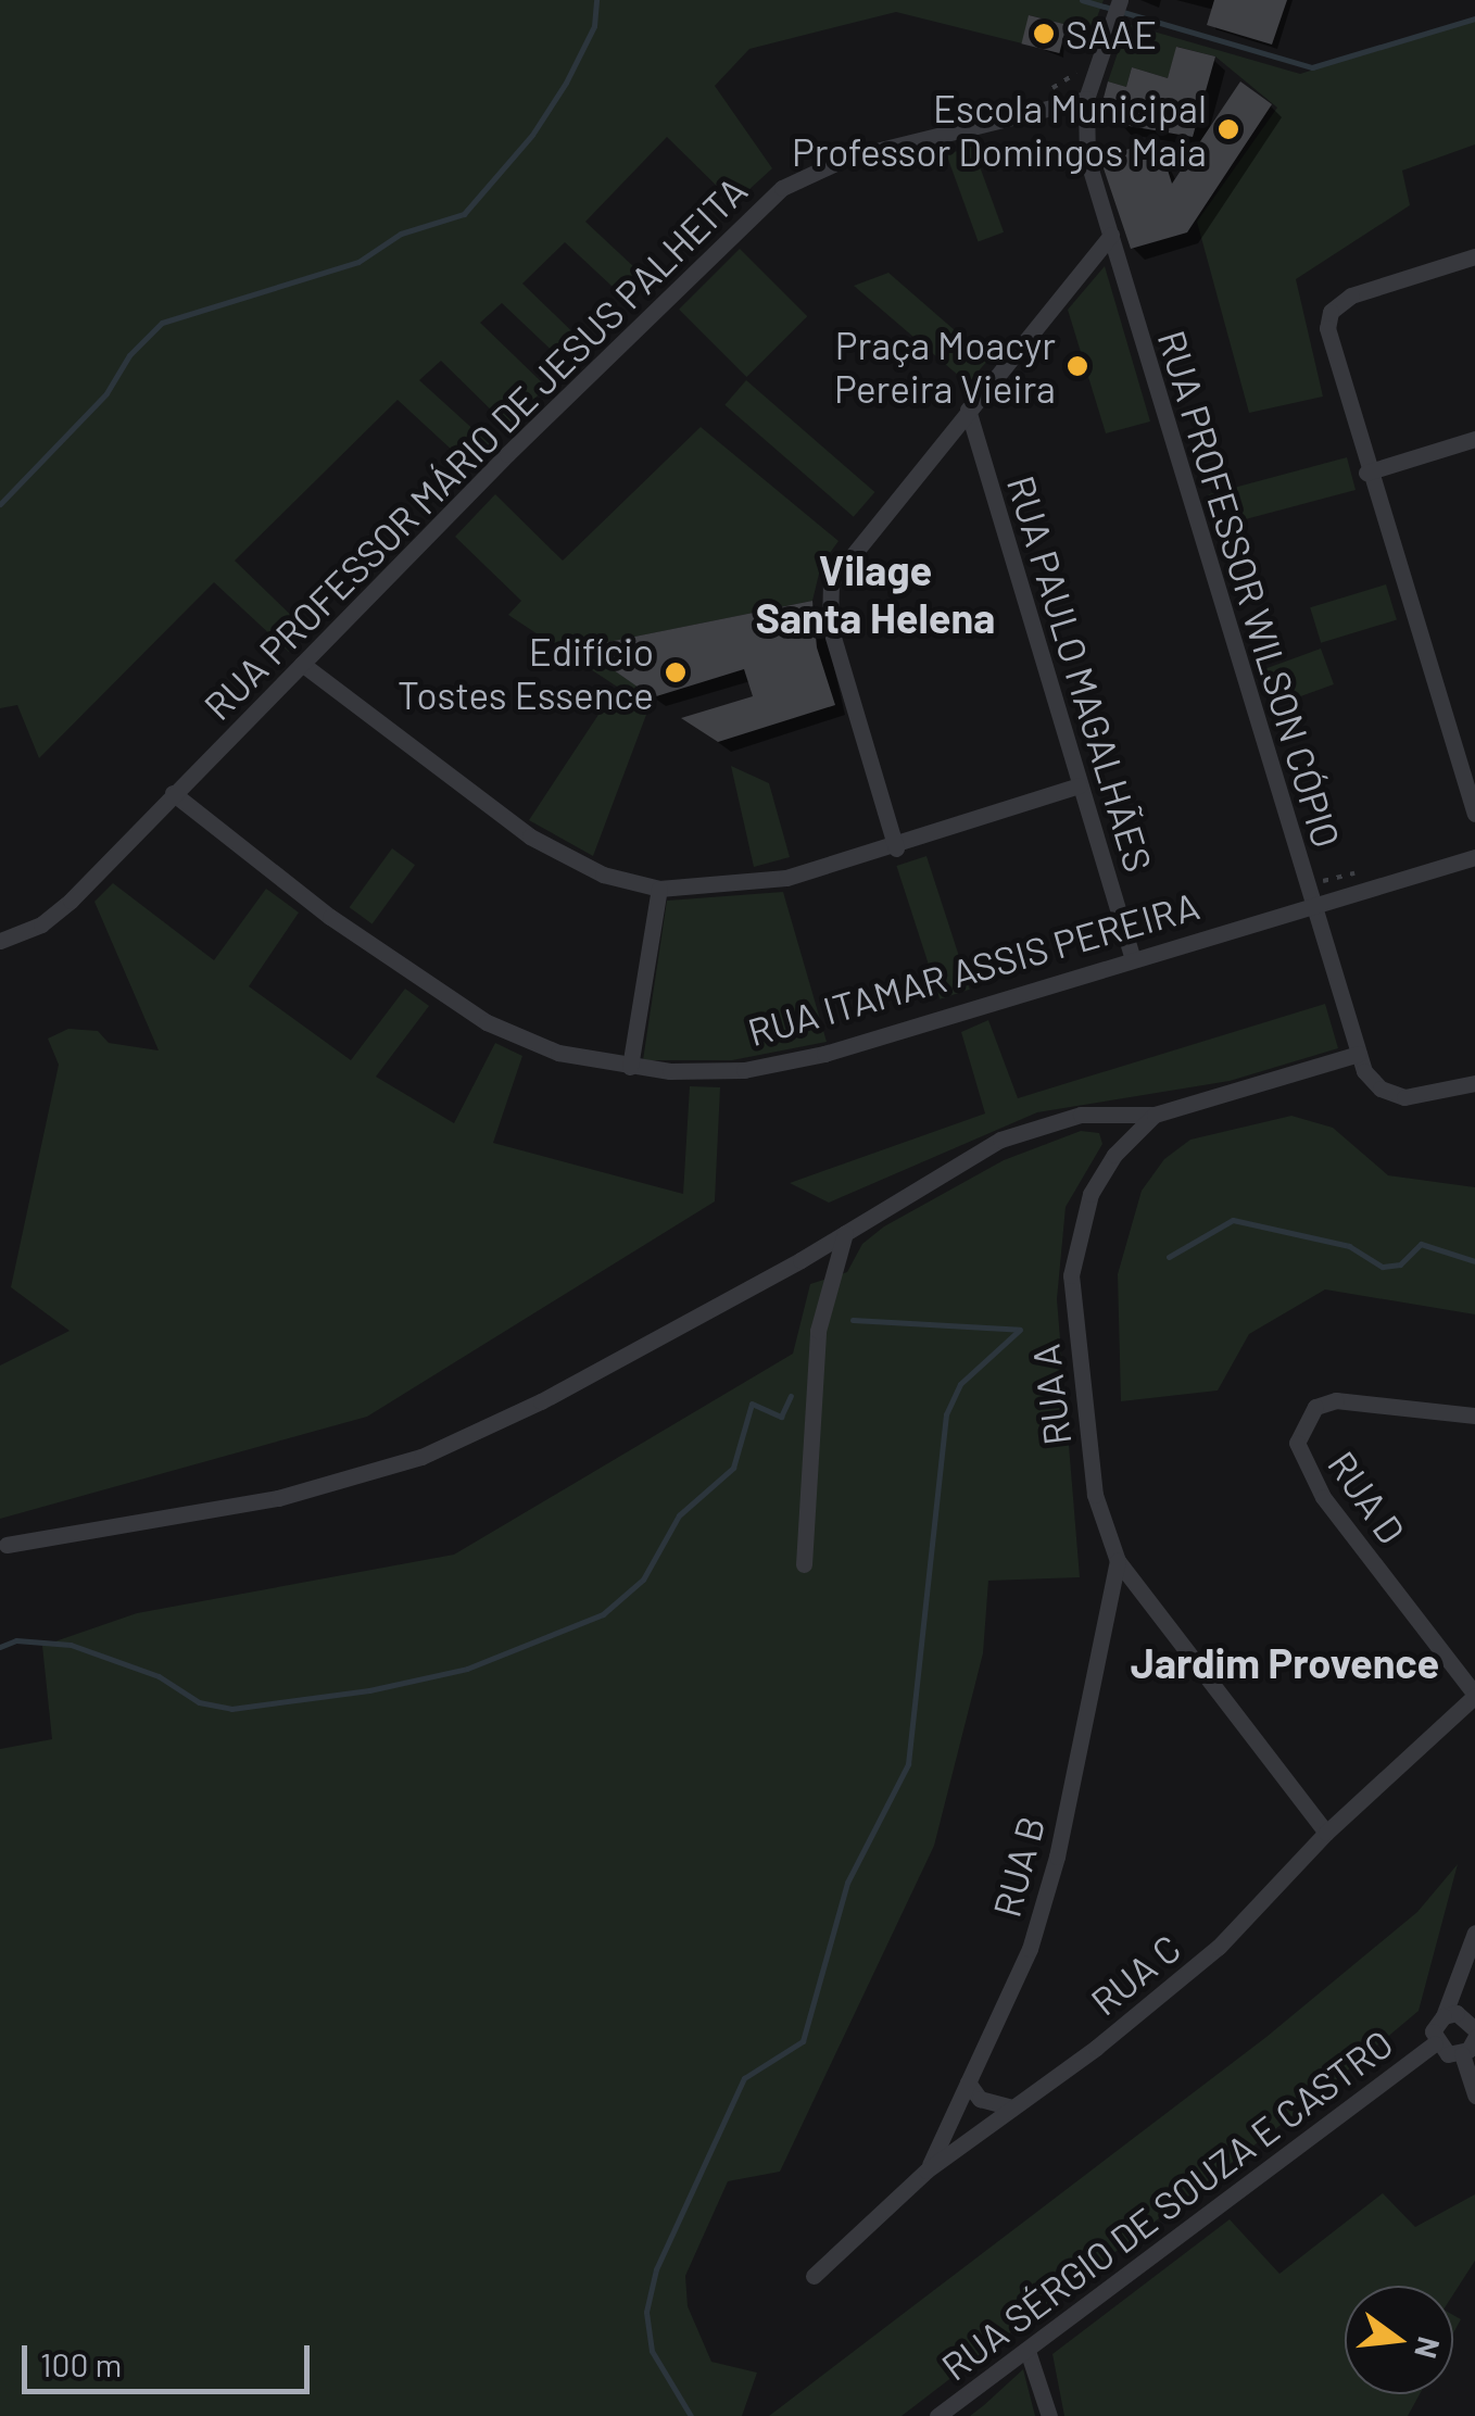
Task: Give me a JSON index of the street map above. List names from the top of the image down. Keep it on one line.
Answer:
{"streets":{"street":["RUA PROFESSOR MÁRIO DE JESUS PALHEITA","RUA PROFESSOR WILSON CÓPIO","RUA PAULO MAGALHÃES","RUA ITAMAR ASSIS PEREIRA","RUA A","RUA D","RUA B","RUA C","RUA SÉRGIO DE SOUZA E CASTRO"]},"crossings":[["RUA PROFESSOR MÁRIO DE JESUS PALHEITA","RUA PROFESSOR WILSON CÓPIO"],["RUA PROFESSOR MÁRIO DE JESUS PALHEITA","RUA ITAMAR ASSIS PEREIRA"],["RUA PROFESSOR WILSON CÓPIO","RUA ITAMAR ASSIS PEREIRA"],["RUA PAULO MAGALHÃES","RUA ITAMAR ASSIS PEREIRA"],["RUA A","RUA B"],["RUA A","RUA C"],["RUA D","RUA C"],["RUA B","RUA C"]],"districts":["Vilage Santa Helena","Jardim Provence"],"places":["SAAE","Escola Municipal Professor Domingos Maia","Praça Moacyr Pereira Vieira","Edifício Tostes Essence"],"scale_bar":"100 m","north":"right"}
